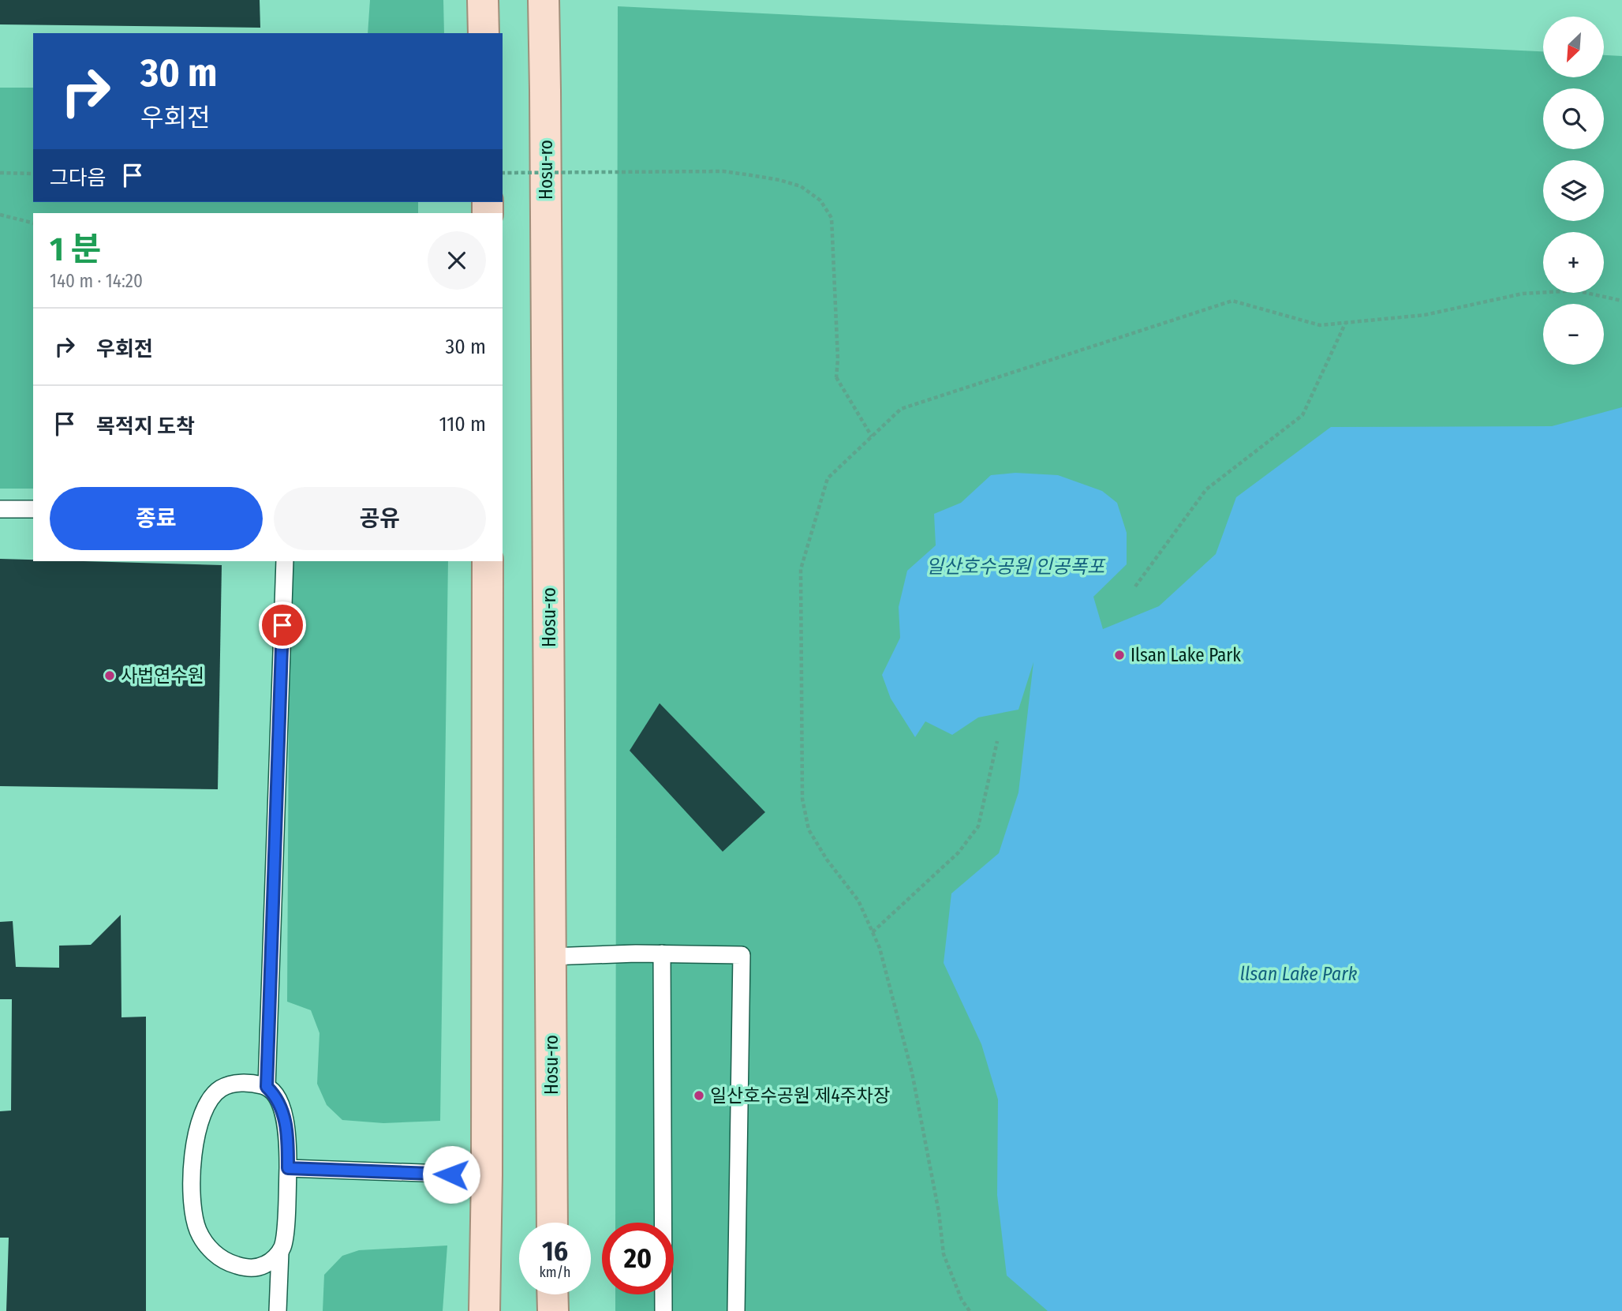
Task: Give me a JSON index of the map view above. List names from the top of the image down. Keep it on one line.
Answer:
{"streets":{"main road":["Hosu-ro"]},"water":["일산호수공원 인공폭포","llsan Lake Park"],"places":["Ilsan Lake Park","사법연수원","일산호수공원 제4주차장"],"north":"bottom left","page":{"map_buttons":["+","−"],"turn":["30 m","우회전"],"then":"그다음","heading":["1 분","140 m · 14:20"],"list":[{"name":"우회전","value":"30 m"},{"name":"목적지 도착","value":"110 m"}],"buttons":["종료","공유"],"speed":"16 km/h","limit":"20"}}
